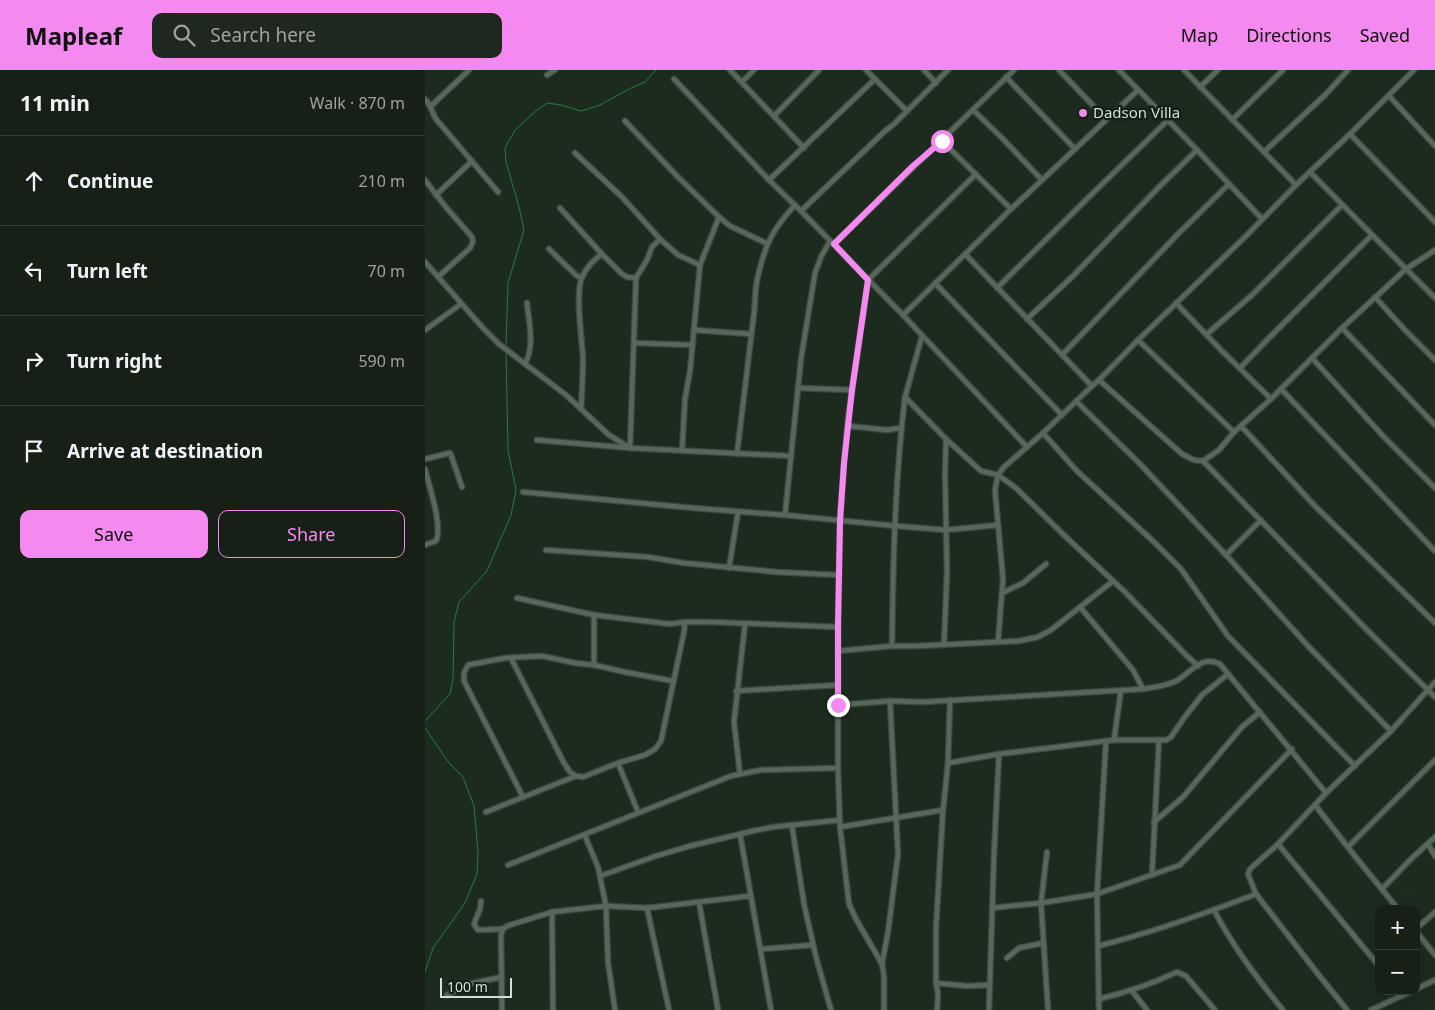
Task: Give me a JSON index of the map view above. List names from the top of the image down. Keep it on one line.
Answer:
{"places":["Dadson Villa"],"scale_bar":"100 m","page":{"header":"Mapleaf","search":"Search here","nav":["Map","Directions","Saved"],"heading":["11 min","Walk · 870 m"],"list":[["Continue","210 m"],["Turn left","70 m"],["Turn right","590 m"],"Arrive at destination"],"buttons":["Save","Share"],"map_buttons":["+","−"],"scale":"100 m"}}
